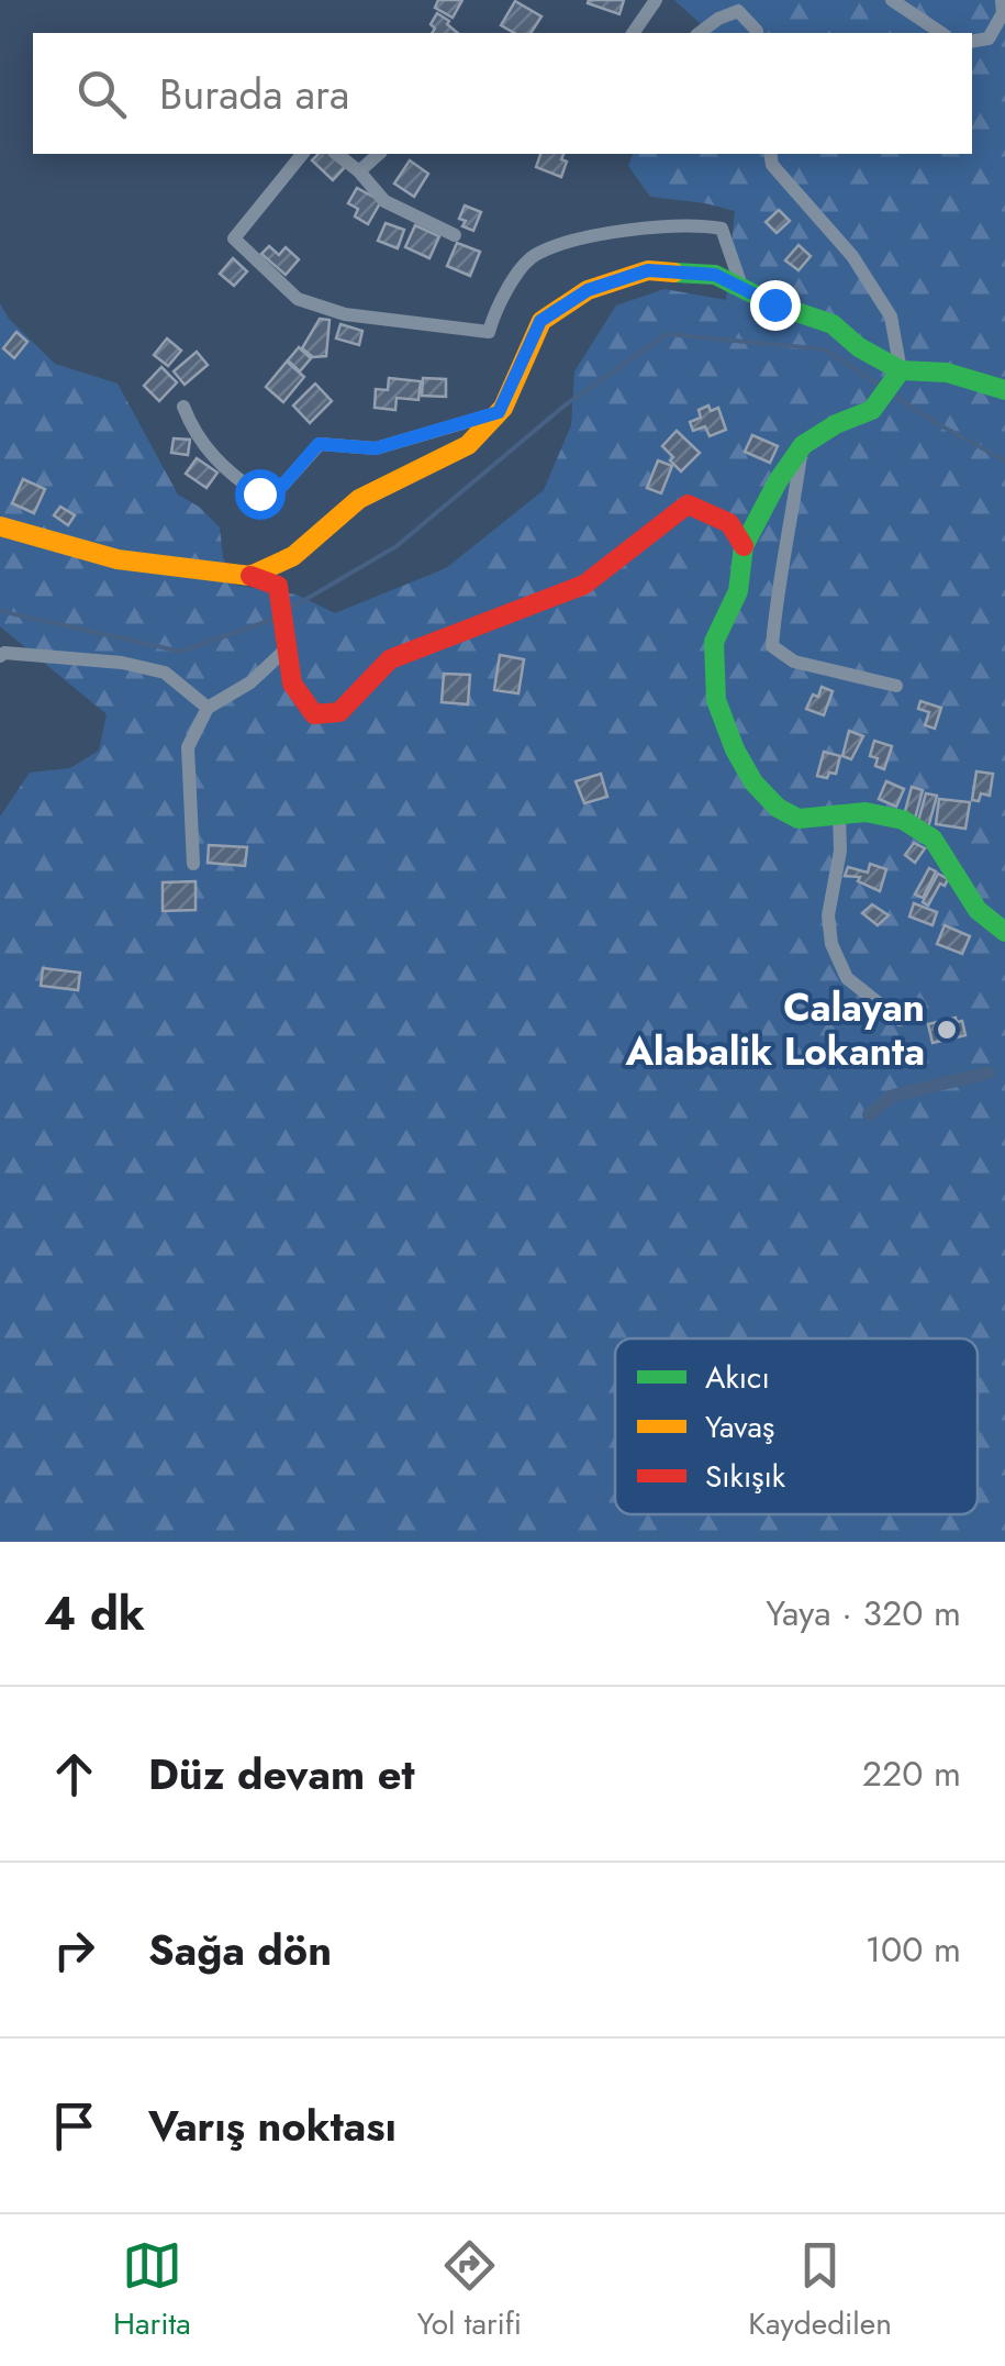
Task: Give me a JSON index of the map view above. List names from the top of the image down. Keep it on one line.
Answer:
{"places":["Calayan Alabalik Lokanta"],"legend":["Akıcı","Yavaş","Sıkışık"],"page":{"search":"Burada ara","heading":["4 dk","Yaya · 320 m"],"list":[["Düz devam et","220 m"],["Sağa dön","100 m"],"Varış noktası"],"nav":["Harita","Yol tarifi","Kaydedilen"]}}
